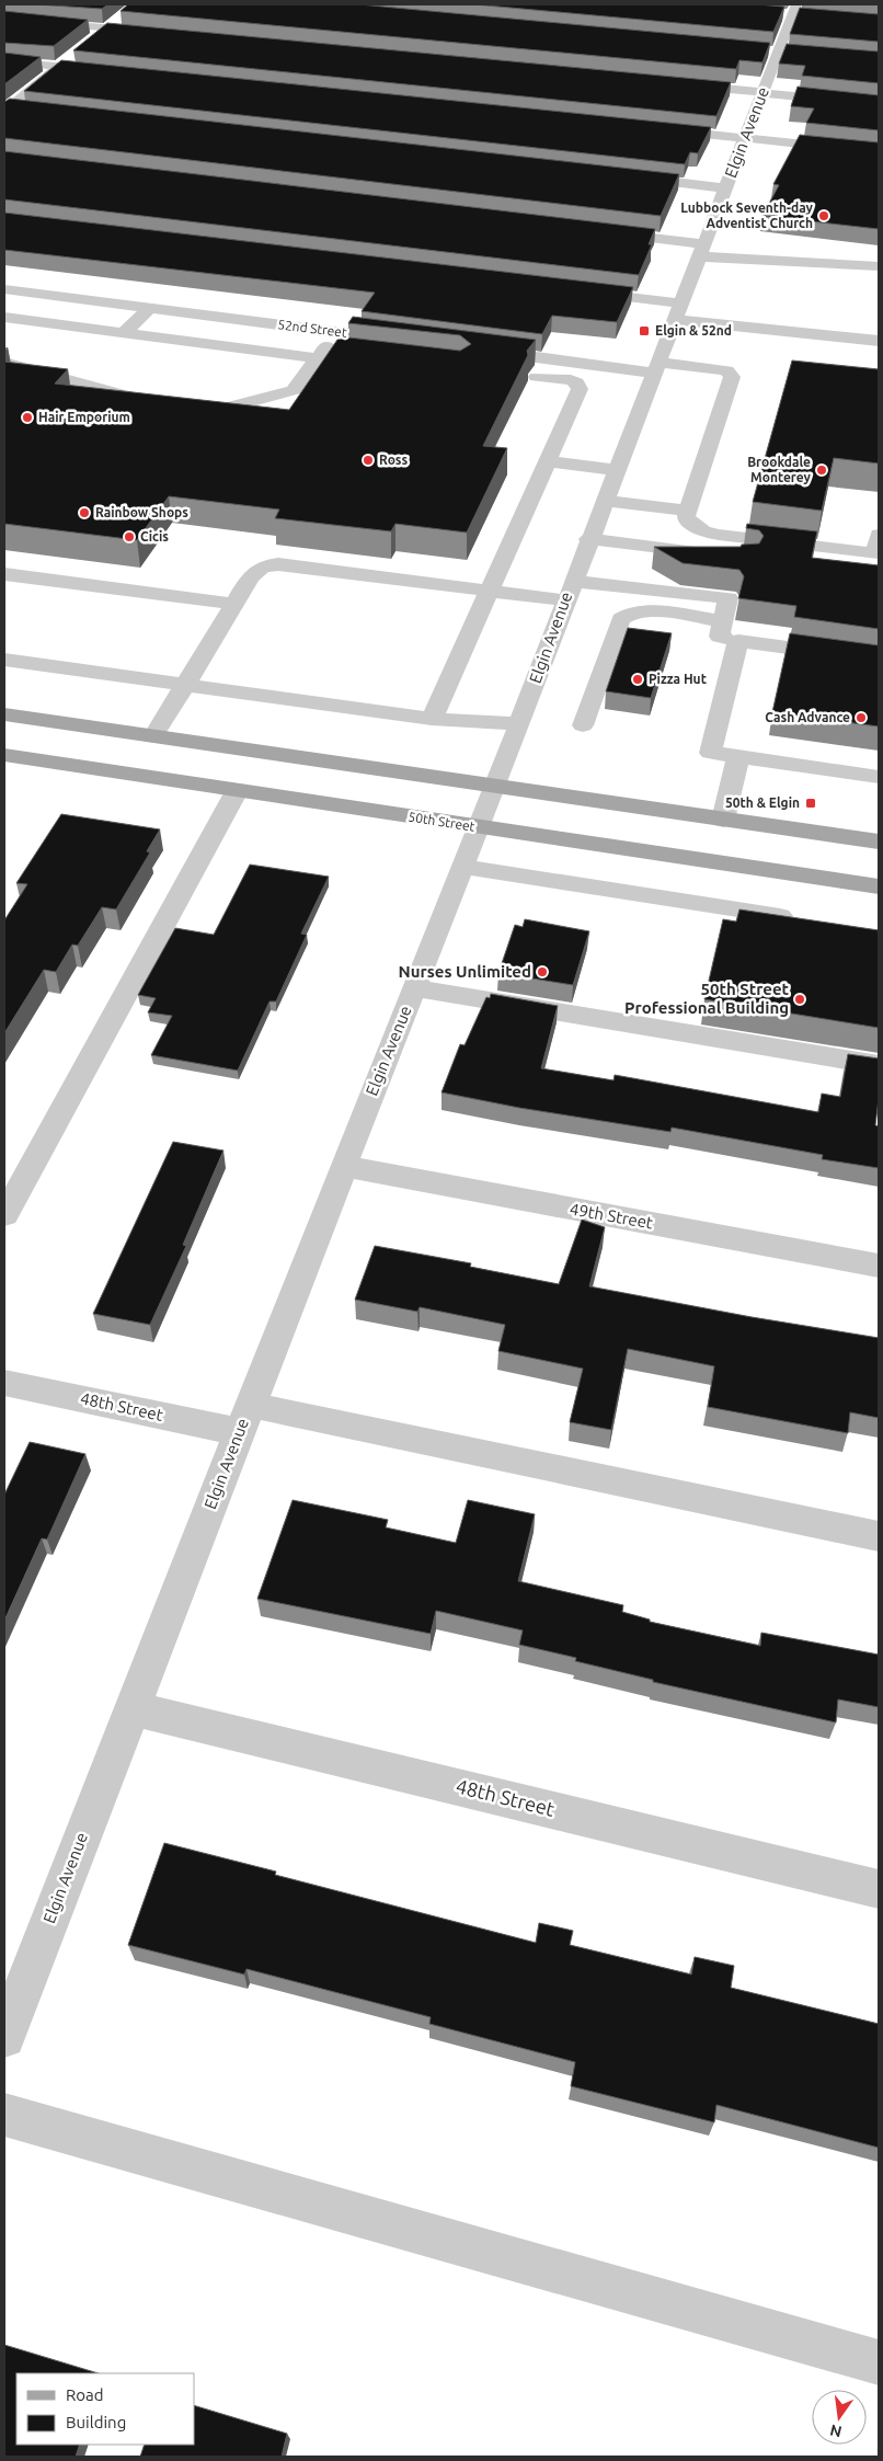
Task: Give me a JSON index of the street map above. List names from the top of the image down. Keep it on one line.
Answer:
{"streets":{"main road":["50th Street"],"street":["Elgin Avenue","52nd Street","49th Street","48th Street"]},"crossings":[["Elgin Avenue","50th Street"],["Elgin Avenue","49th Street"],["Elgin Avenue","48th Street"]],"places":{"other":["Lubbock Seventh-day Adventist Church","Hair Emporium","Ross","Brookdale Monterey","Rainbow Shops","Cicis","Pizza Hut","Cash Advance","Nurses Unlimited","50th Street Professional Building"],"transit":["Elgin & 52nd","50th & Elgin"]},"legend":["Road","Building"],"north":"bottom"}
